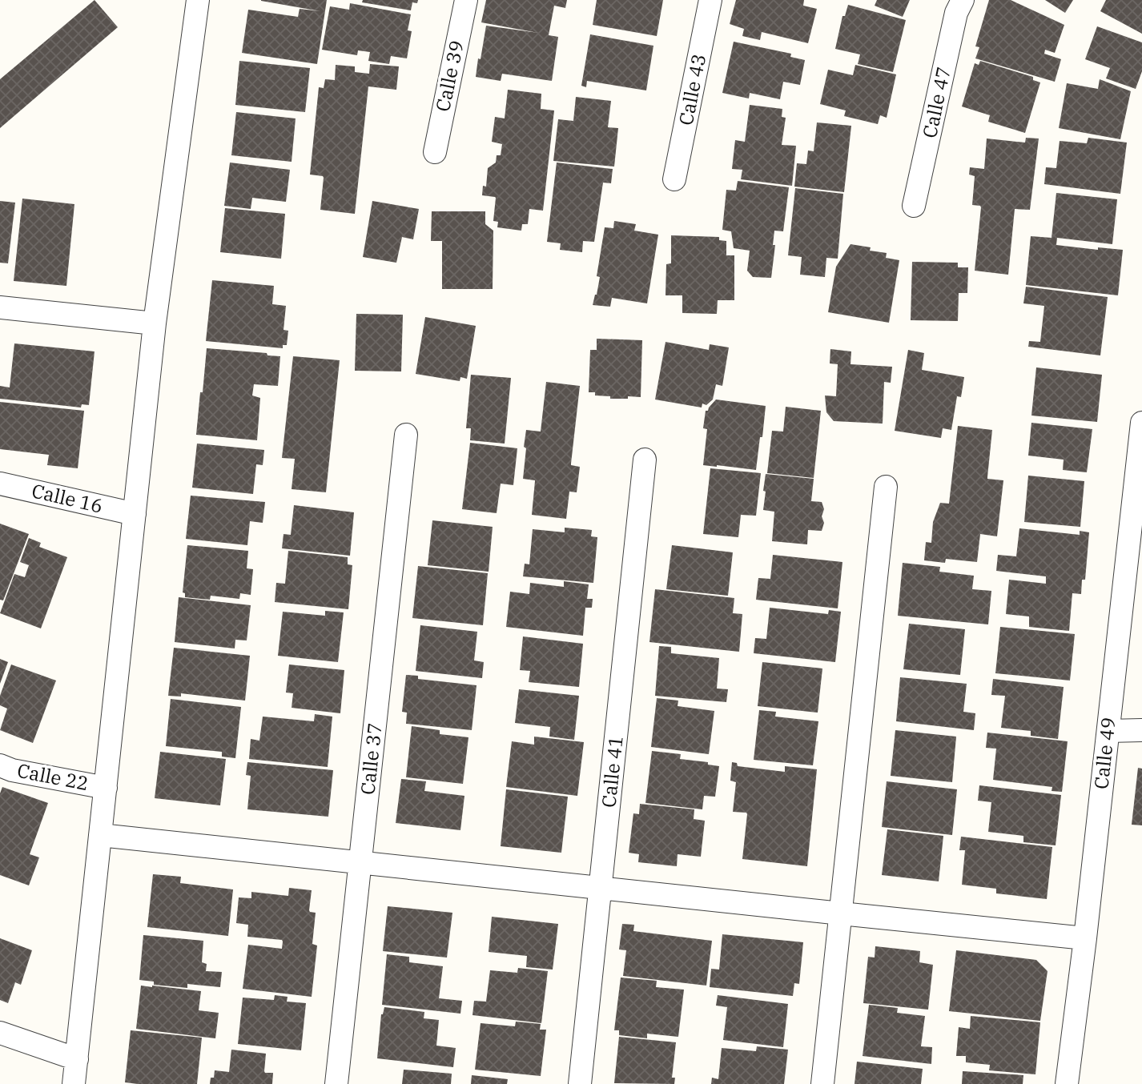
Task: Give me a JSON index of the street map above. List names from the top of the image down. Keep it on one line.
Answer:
{"streets":{"street":["Calle 39","Calle 43","Calle 47","Calle 16","Calle 49","Calle 37","Calle 41","Calle 22"]}}
